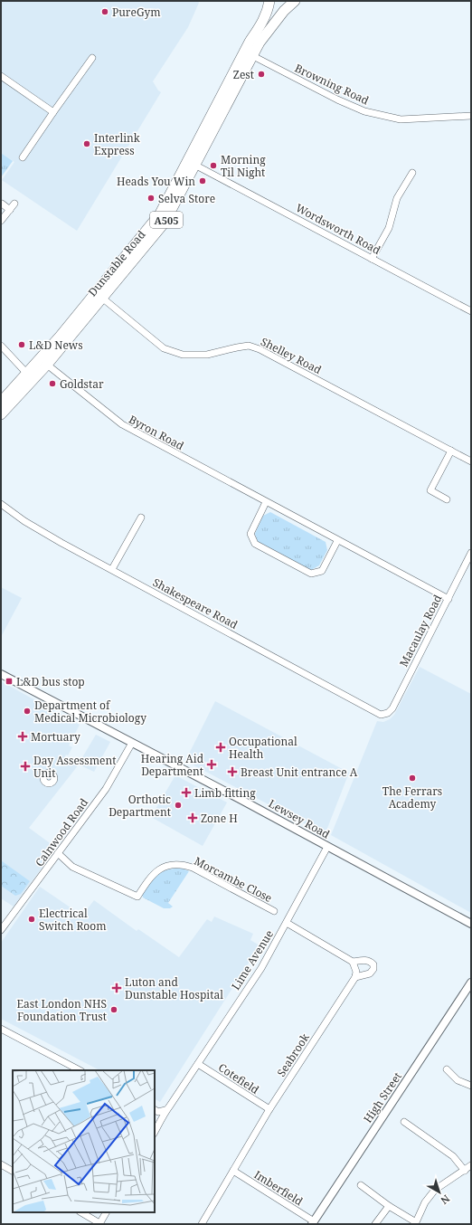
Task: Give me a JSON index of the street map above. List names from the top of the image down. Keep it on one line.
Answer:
{"streets":{"main road":["A505","Dunstable Road"],"street":["Browning Road","Wordsworth Road","Shelley Road","Byron Road","Shakespeare Road","Macaulay Road","Lewsey Road","Calnwood Road","Morcambe Close","Lime Avenue","Seabrook","Cotefield","High Street","Imberfield"]},"crossings":[["Browning Road","Dunstable Road"],["Wordsworth Road","Dunstable Road"],["Dunstable Road","Shelley Road"],["Dunstable Road","Byron Road"],["Byron Road","Macaulay Road"],["Shakespeare Road","Macaulay Road"],["Lewsey Road","Calnwood Road"],["Lewsey Road","Lime Avenue"],["Calnwood Road","Morcambe Close"],["Lime Avenue","Cotefield"],["Seabrook","Cotefield"],["Seabrook","Imberfield"],["High Street","Imberfield"]],"places":{"other":["PureGym","Zest","Interlink Express","Morning Til Night","Heads You Win","Selva Store","L&D News","Goldstar","Department of Medical Microbiology","The Ferrars Academy","Orthotic Department","Electrical Switch Room","East London NHS Foundation Trust"],"transit":["L&D bus stop"],"health":["Mortuary","Occupational Health","Hearing Aid Department","Day Assessment Unit","Breast Unit entrance A","Limb fitting","Zone H","Luton and Dunstable Hospital"]},"north":"bottom right"}
